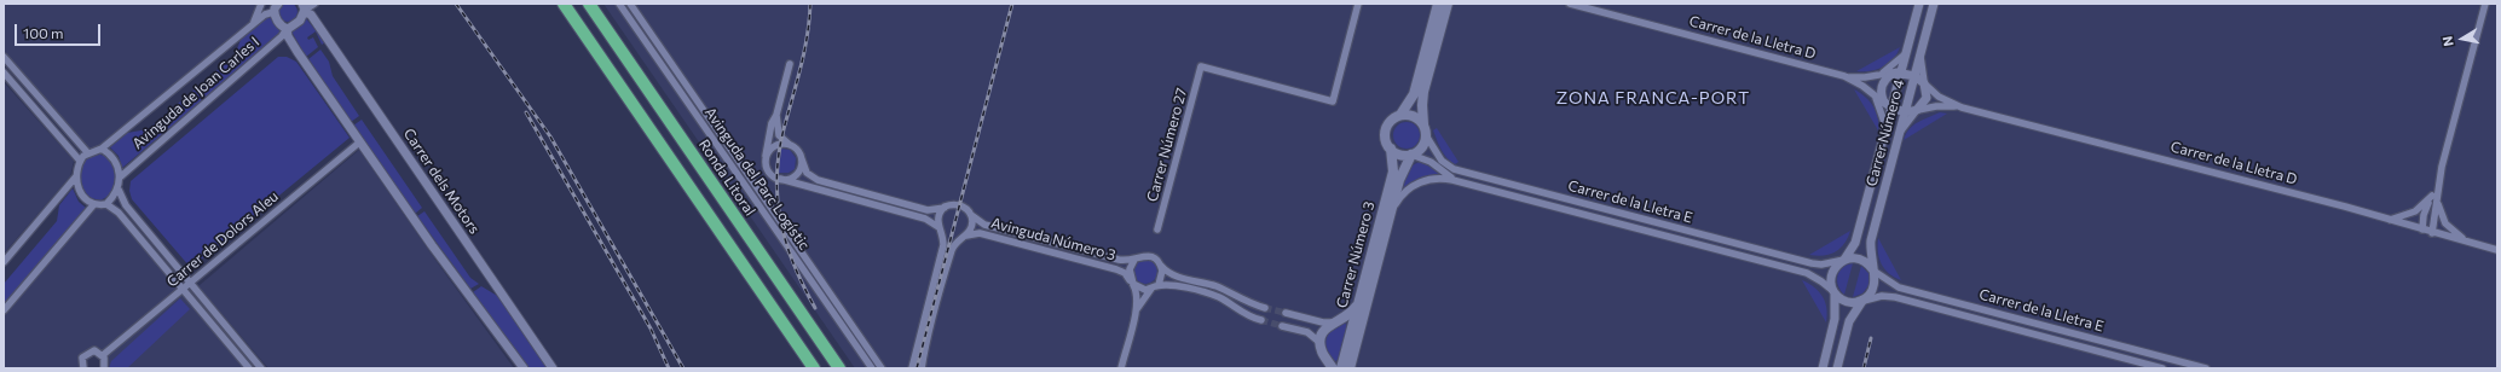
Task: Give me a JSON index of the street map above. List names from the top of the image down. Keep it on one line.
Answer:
{"streets":{"highway":["Ronda Litoral"],"main road":["Carrer Número 3"],"street":["Carrer de la Lletra D","Avinguda de Joan Carles I","Carrer Número 4","Carrer Número 27","Avinguda del Parc Logístic","Carrer dels Motors","Carrer de la Lletra E","Carrer de Dolors Aleu","Avinguda Número 3"]},"crossings":[["Carrer de la Lletra D","Carrer Número 4"],["Carrer Número 4","Carrer de la Lletra E"],["Carrer de la Lletra E","Carrer Número 3"]],"districts":["ZONA FRANCA-PORT"],"scale_bar":"100 m","north":"left"}
